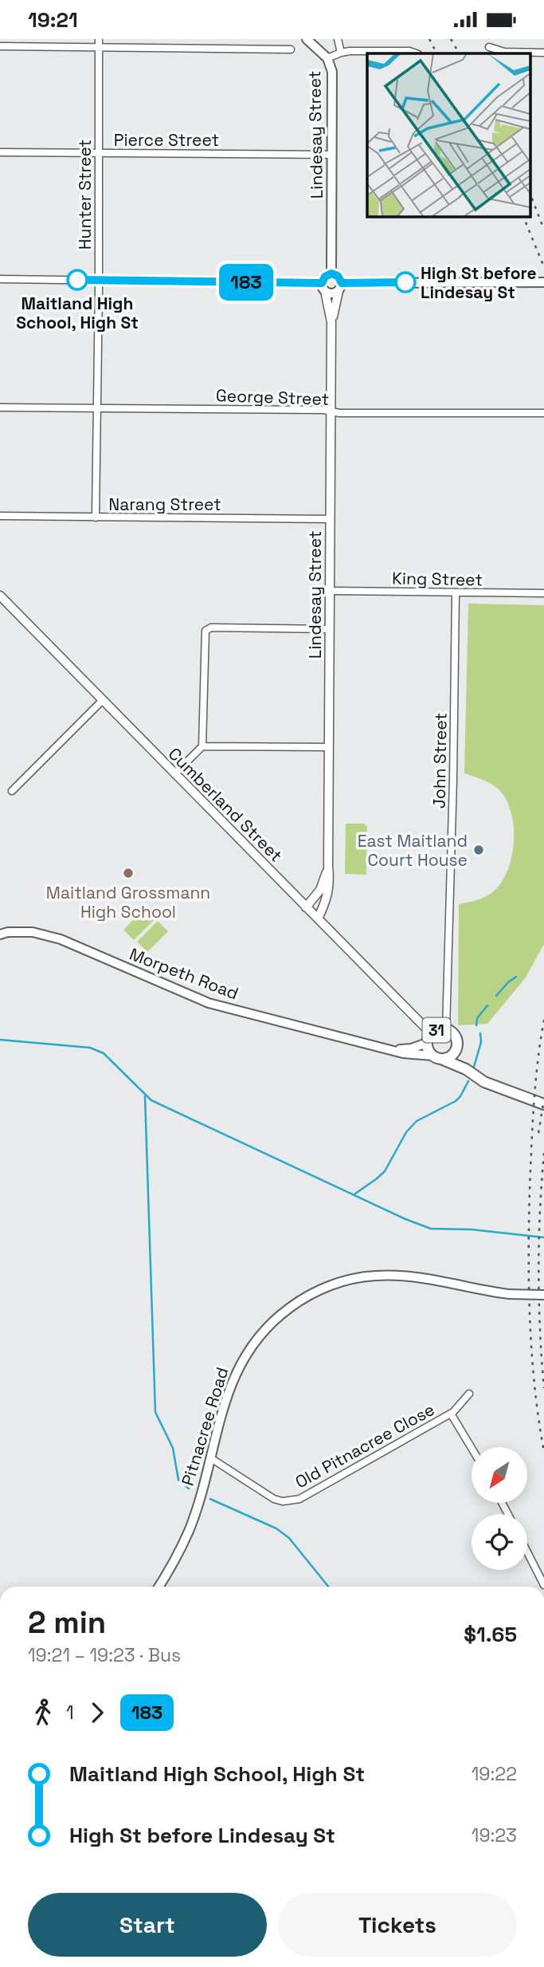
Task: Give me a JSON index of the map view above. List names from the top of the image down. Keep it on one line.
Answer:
{"streets":{"main road":["Lindesay Street","Morpeth Road","31","Pitnacree Road"],"street":["Pierce Street","Hunter Street","George Street","Narang Street","King Street","John Street","Cumberland Street","Old Pitnacree Close"]},"crossings":[["Lindesay Street","Pierce Street"],["Lindesay Street","George Street"],["Lindesay Street","Narang Street"],["Lindesay Street","King Street"],["Lindesay Street","Cumberland Street"],["Pierce Street","Hunter Street"],["Hunter Street","George Street"],["Hunter Street","Narang Street"],["King Street","John Street"],["John Street","Cumberland Street"],["John Street","Morpeth Road"],["John Street","31"],["Cumberland Street","Morpeth Road"],["Cumberland Street","31"],["Morpeth Road","31"],["Pitnacree Road","Old Pitnacree Close"]],"places":["Maitland High School, High St","High St before Lindesay St","East Maitland Court House","Maitland Grossmann High School"],"lines":["bus line 183"],"north":"bottom left","page":{"status":"19:21","on_map":"183","heading":["2 min","19:21 – 19:23 · Bus","$1.65"],"legs":["1","183"],"list":[{"name":"Maitland High School, High St","value":"19:22"},{"name":"High St before Lindesay St","value":"19:23"}],"buttons":["Start","Tickets"]}}
